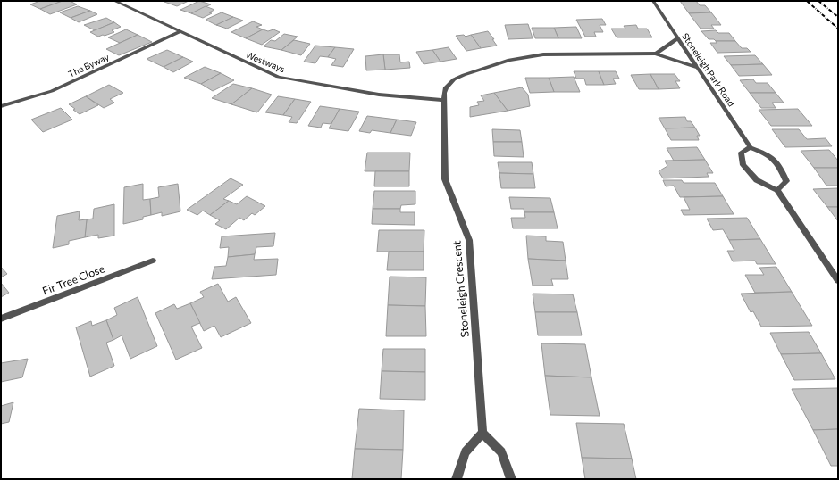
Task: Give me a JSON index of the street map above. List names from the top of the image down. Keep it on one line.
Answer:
{"streets":{"street":["Westways","The Byway","Stoneleigh Park Road","Fir Tree Close","Stoneleigh Crescent"]},"crossings":[["Westways","The Byway"],["Westways","Stoneleigh Crescent"],["Stoneleigh Park Road","Stoneleigh Crescent"]]}
